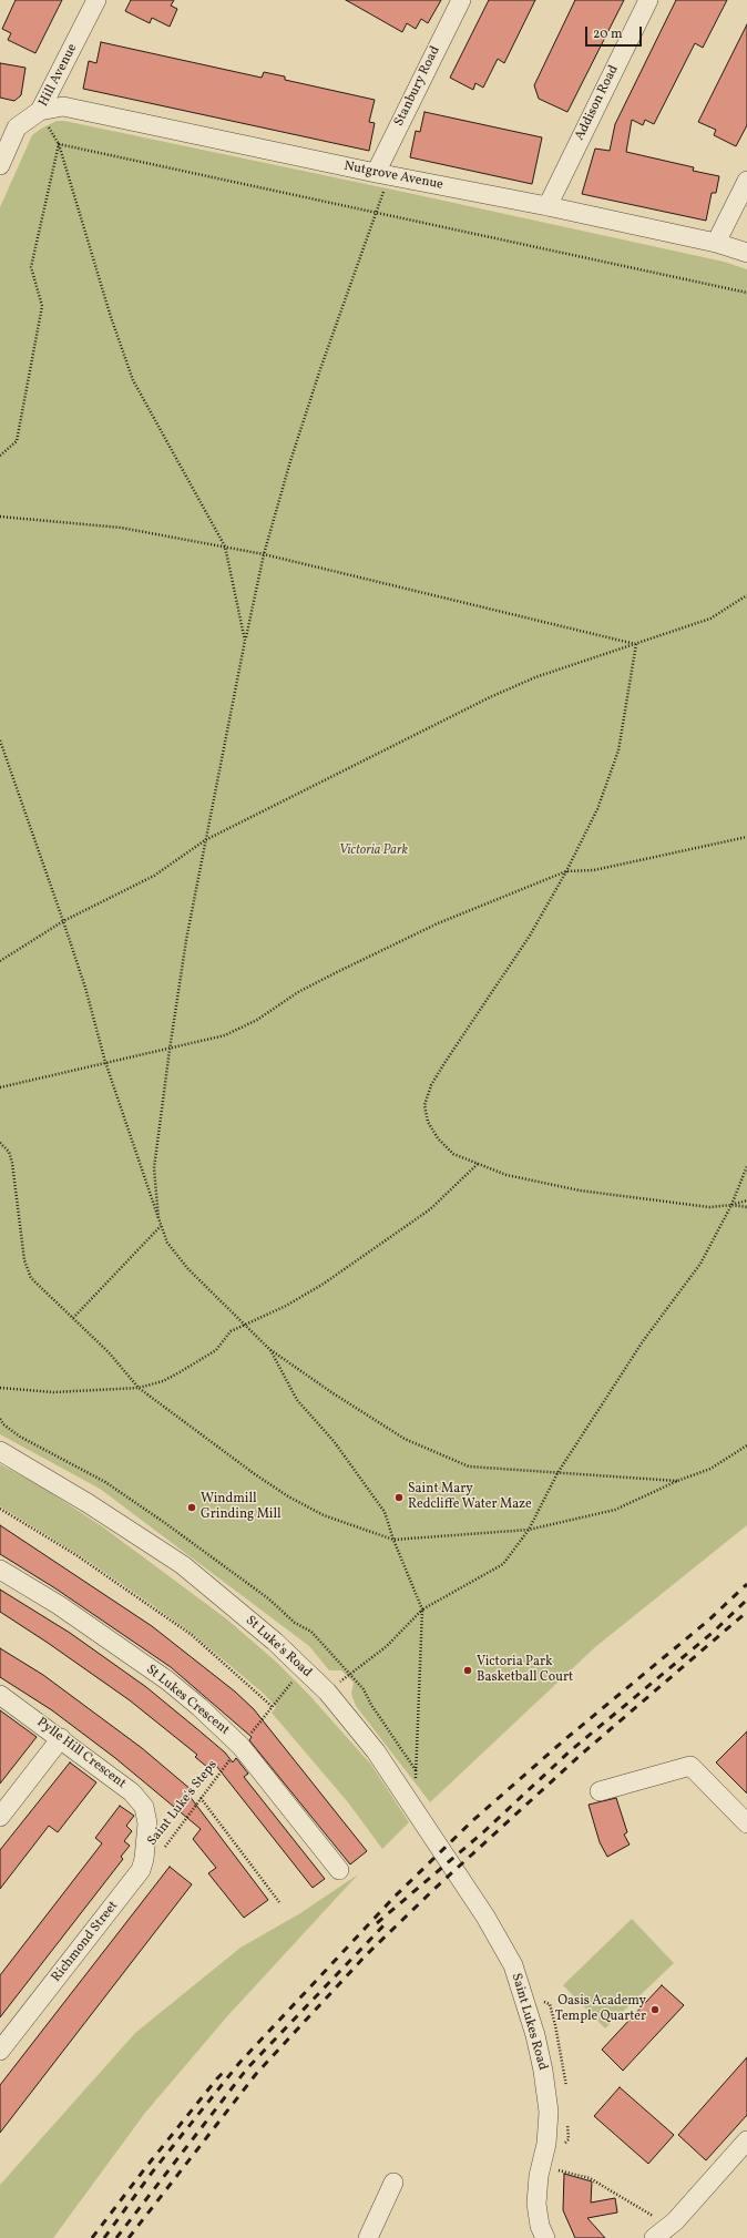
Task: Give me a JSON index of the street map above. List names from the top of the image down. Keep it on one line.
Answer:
{"streets":{"street":["Hill Avenue","Stanbury Road","Addison Road","Nutgrove Avenue","St Luke's Road","St Lukes Crescent","Pylle Hill Crescent","Richmond Street","Saint Lukes Road"],"path":["Saint Luke's Steps"]},"crossings":[["Hill Avenue","Nutgrove Avenue"],["Stanbury Road","Nutgrove Avenue"],["Addison Road","Nutgrove Avenue"],["St Luke's Road","Saint Lukes Road"],["Pylle Hill Crescent","Richmond Street"],["Saint Luke's Steps","Richmond Street"]],"parks":["Victoria Park"],"places":["Saint Mary Redcliffe Water Maze","Windmill Grinding Mill","Victoria Park Basketball Court","Oasis Academy Temple Quarter"],"scale_bar":"20 m"}
